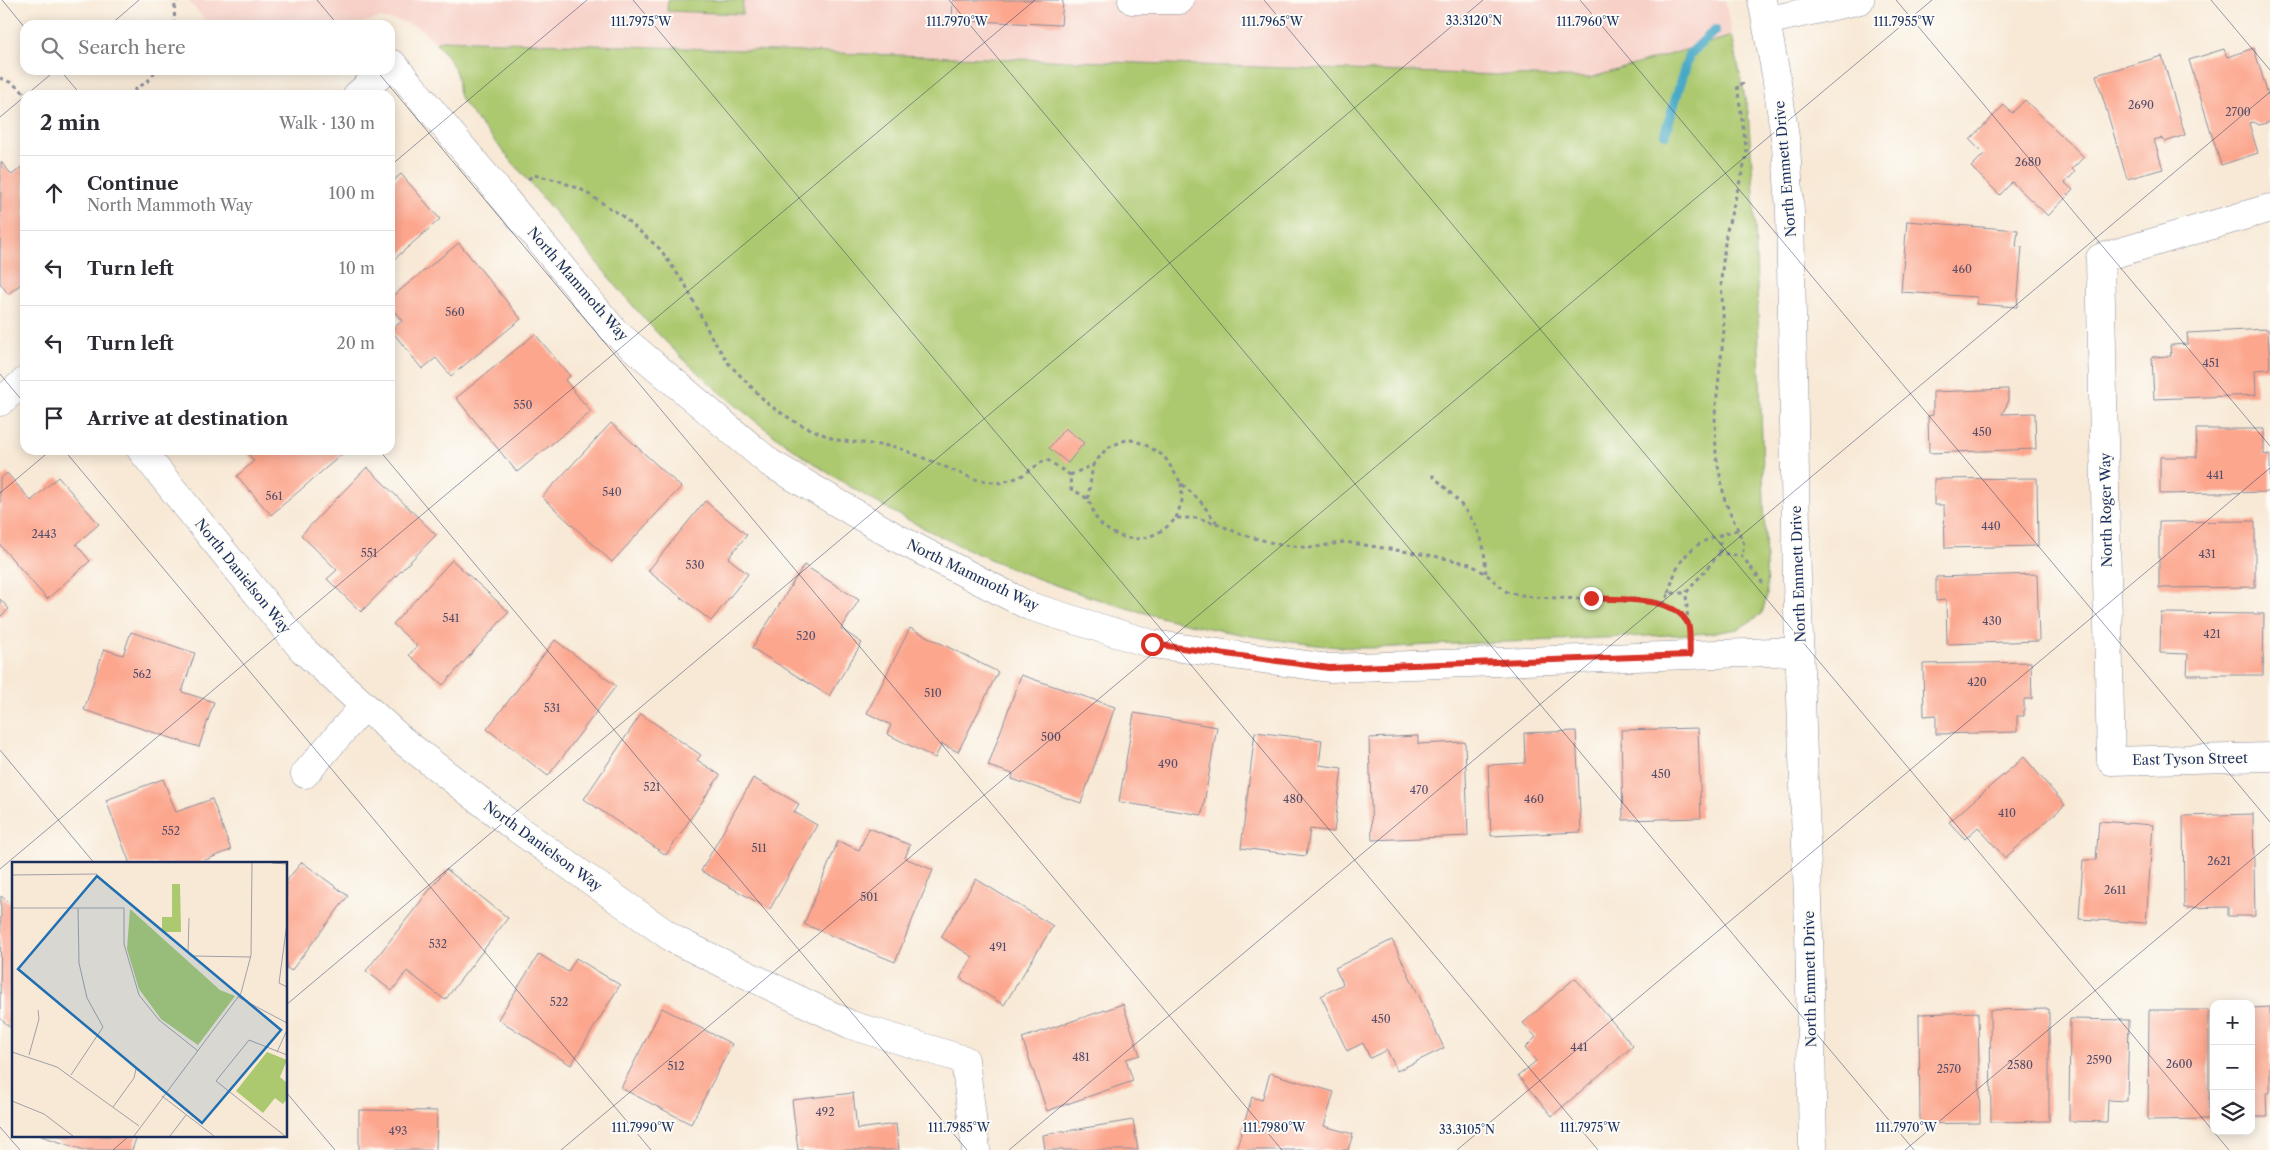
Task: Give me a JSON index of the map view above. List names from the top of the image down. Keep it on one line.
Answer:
{"streets":{"street":["North Emmett Drive","North Mammoth Way","North Roger Way","North Danielson Way","East Tyson Street"]},"crossings":[["North Emmett Drive","North Mammoth Way"],["North Roger Way","East Tyson Street"]],"house_numbers":["2690","2700","2680","460","560","451","550","450","441","540","561","440","2443","551","431","530","541","430","421","520","562","420","510","531","500","490","450","521","470","480","460","410","552","511","2621","2611","501","532","491","522","450","441","481","2590","2600","2580","512","2570","492","493"],"page":{"search":"Search here","heading":["2 min","Walk · 130 m"],"list":[["Continue","North Mammoth Way","100 m"],["Turn left","10 m"],["Turn left","20 m"],"Arrive at destination"],"map_buttons":["+","−"]},"coordinates":["33.3120°N","111.7975°W","111.7965°W","111.7960°W","111.7955°W","111.7970°W","111.7990°W","111.7985°W","111.7980°W","33.3105°N"]}
